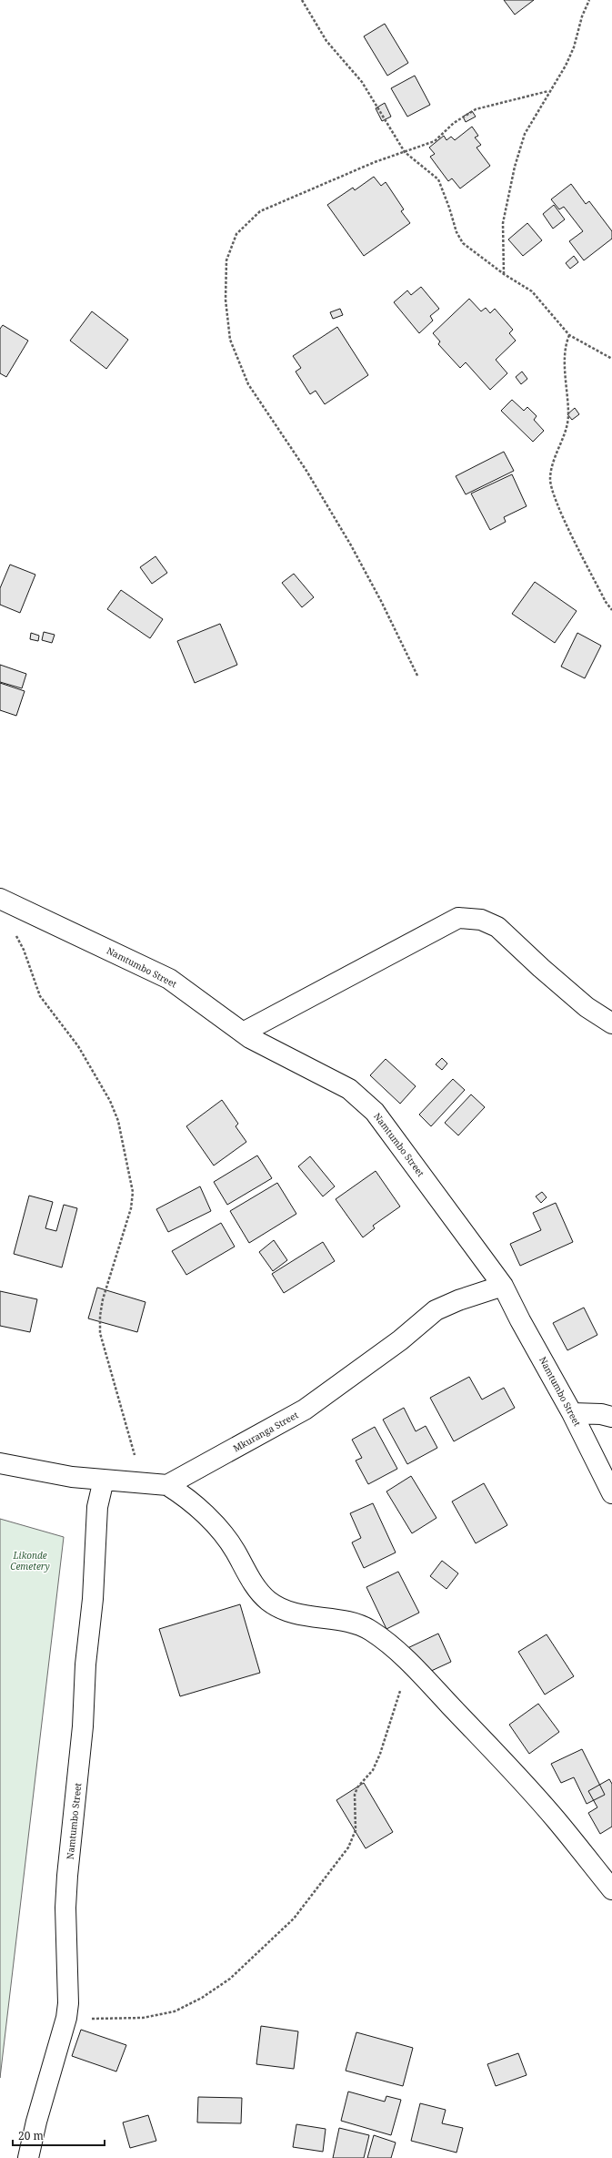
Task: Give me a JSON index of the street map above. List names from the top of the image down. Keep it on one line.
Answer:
{"streets":{"street":["Namtumbo Street","Mkuranga Street"]},"crossings":[["Namtumbo Street","Mkuranga Street"]],"parks":["Likonde Cemetery"],"scale_bar":"20 m"}
